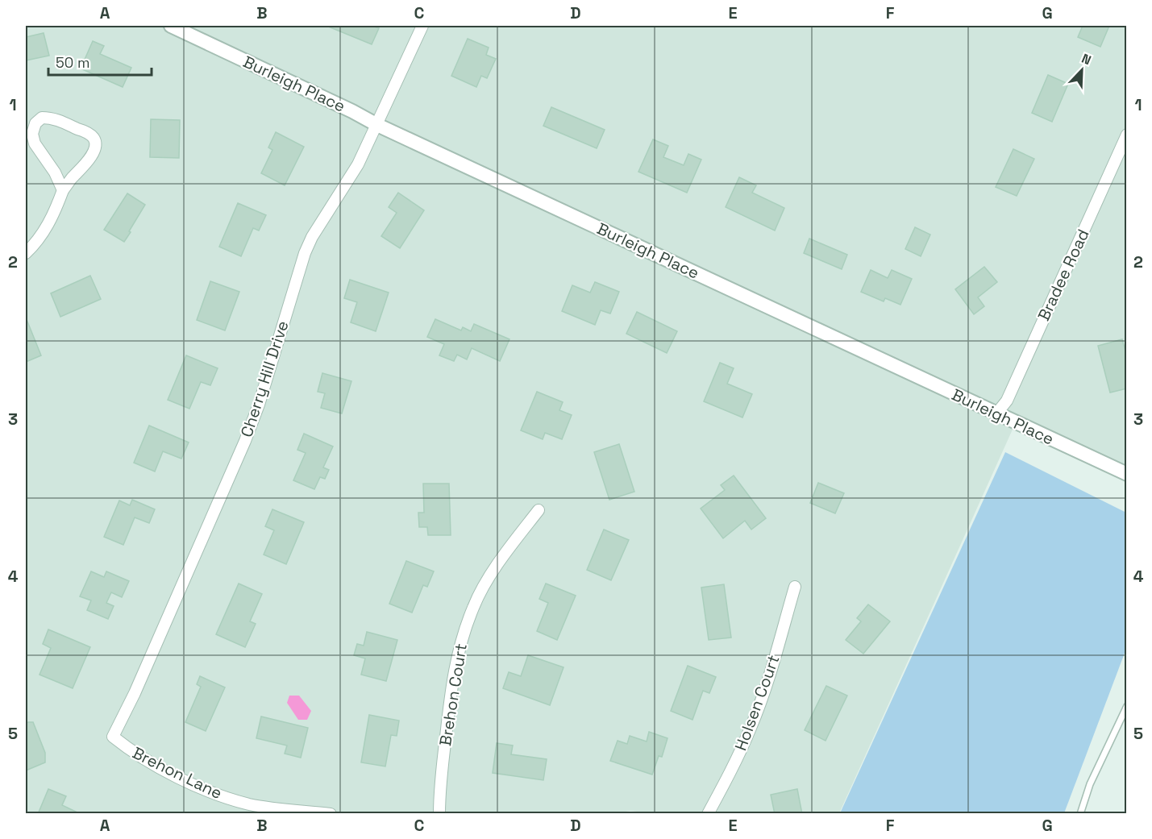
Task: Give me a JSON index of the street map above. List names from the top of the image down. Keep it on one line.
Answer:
{"streets":{"street":["Burleigh Place","Bradee Road","Cherry Hill Drive","Brehon Court","Holsen Court","Brehon Lane"]},"crossings":[["Burleigh Place","Bradee Road"],["Burleigh Place","Cherry Hill Drive"],["Cherry Hill Drive","Brehon Lane"]],"scale_bar":"50 m","north":"top right","grid":{"columns":["A","B","C","D","E","F","G"],"rows":["1","2","3","4","5"]}}
